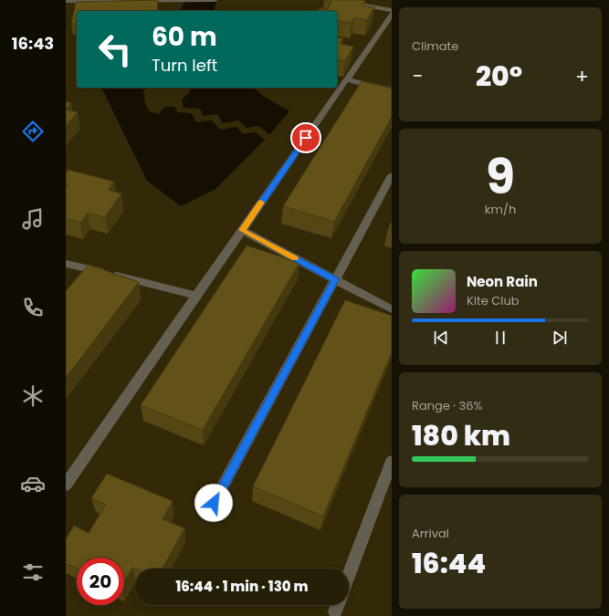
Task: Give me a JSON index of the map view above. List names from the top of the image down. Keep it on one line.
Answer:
{"page":{"tabs":"16:43","tile":["Climate",["9","km/h"],["Range · 36%","180 km"],["Arrival","16:44"]],"turn":["60 m","Turn left"],"heat":["−","20°","+"],"song":["Neon Rain","Kite Club"],"limit":"20","trip":"16:44 · 1 min · 130 m"}}
